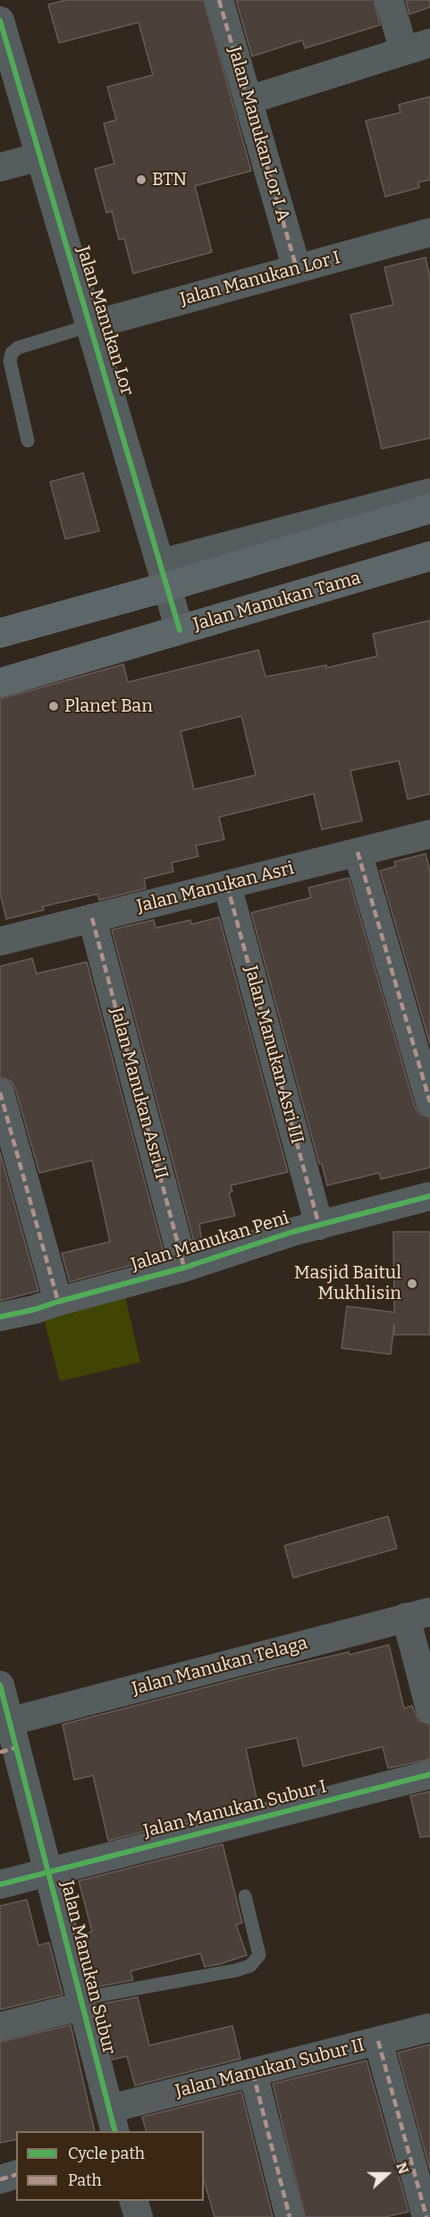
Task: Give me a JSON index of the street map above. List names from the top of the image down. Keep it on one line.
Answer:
{"streets":{"street":["Jalan Manukan Lor I A","Jalan Manukan Lor I","Jalan Manukan Lor","Jalan Manukan Tama","Jalan Manukan Asri","Jalan Manukan Asri III","Jalan Manukan Asri II","Jalan Manukan Peni","Jalan Manukan Telaga","Jalan Manukan Subur I","Jalan Manukan Subur","Jalan Manukan Subur II"]},"crossings":[["Jalan Manukan Lor I A","Jalan Manukan Lor I"],["Jalan Manukan Lor I","Jalan Manukan Lor"],["Jalan Manukan Lor","Jalan Manukan Tama"],["Jalan Manukan Asri","Jalan Manukan Asri III"],["Jalan Manukan Asri","Jalan Manukan Asri II"],["Jalan Manukan Asri III","Jalan Manukan Peni"],["Jalan Manukan Asri II","Jalan Manukan Peni"],["Jalan Manukan Telaga","Jalan Manukan Subur"],["Jalan Manukan Subur I","Jalan Manukan Subur"],["Jalan Manukan Subur","Jalan Manukan Subur II"]],"places":["BTN","Planet Ban","Masjid Baitul Mukhlisin"],"legend":["Cycle path","Path"],"north":"right"}
